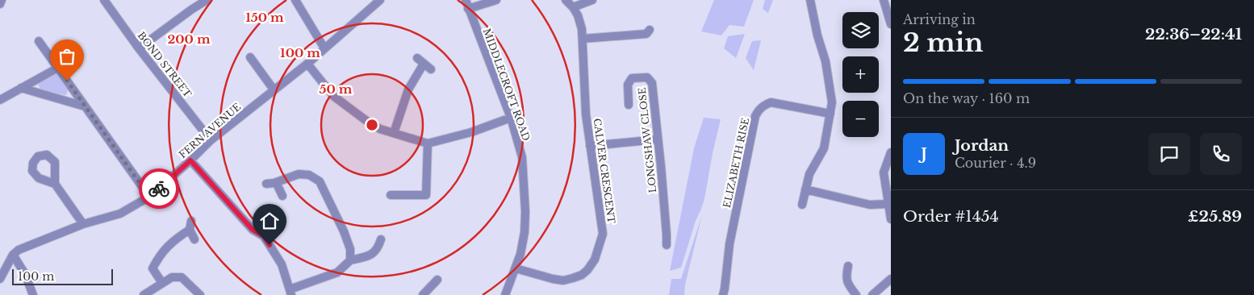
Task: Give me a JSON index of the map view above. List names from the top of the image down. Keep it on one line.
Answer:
{"streets":{"street":["BOND STREET","MIDDLECROFT ROAD","FERN AVENUE","LONGSHAW CLOSE","ELIZABETH RISE","CALVER CRESCENT"]},"crossings":[["BOND STREET","FERN AVENUE"],["MIDDLECROFT ROAD","CALVER CRESCENT"]],"scale_bar":"100 m","page":{"heading":["2 min","Arriving in","22:36–22:41"],"panel":["Jordan","Courier · 4.9","Order #1454","£25.89"],"map_buttons":["+","−"],"bar":"On the way · 160 m","round":"J","scale":"100 m"},"rings":["150 m","200 m","100 m","50 m"]}
